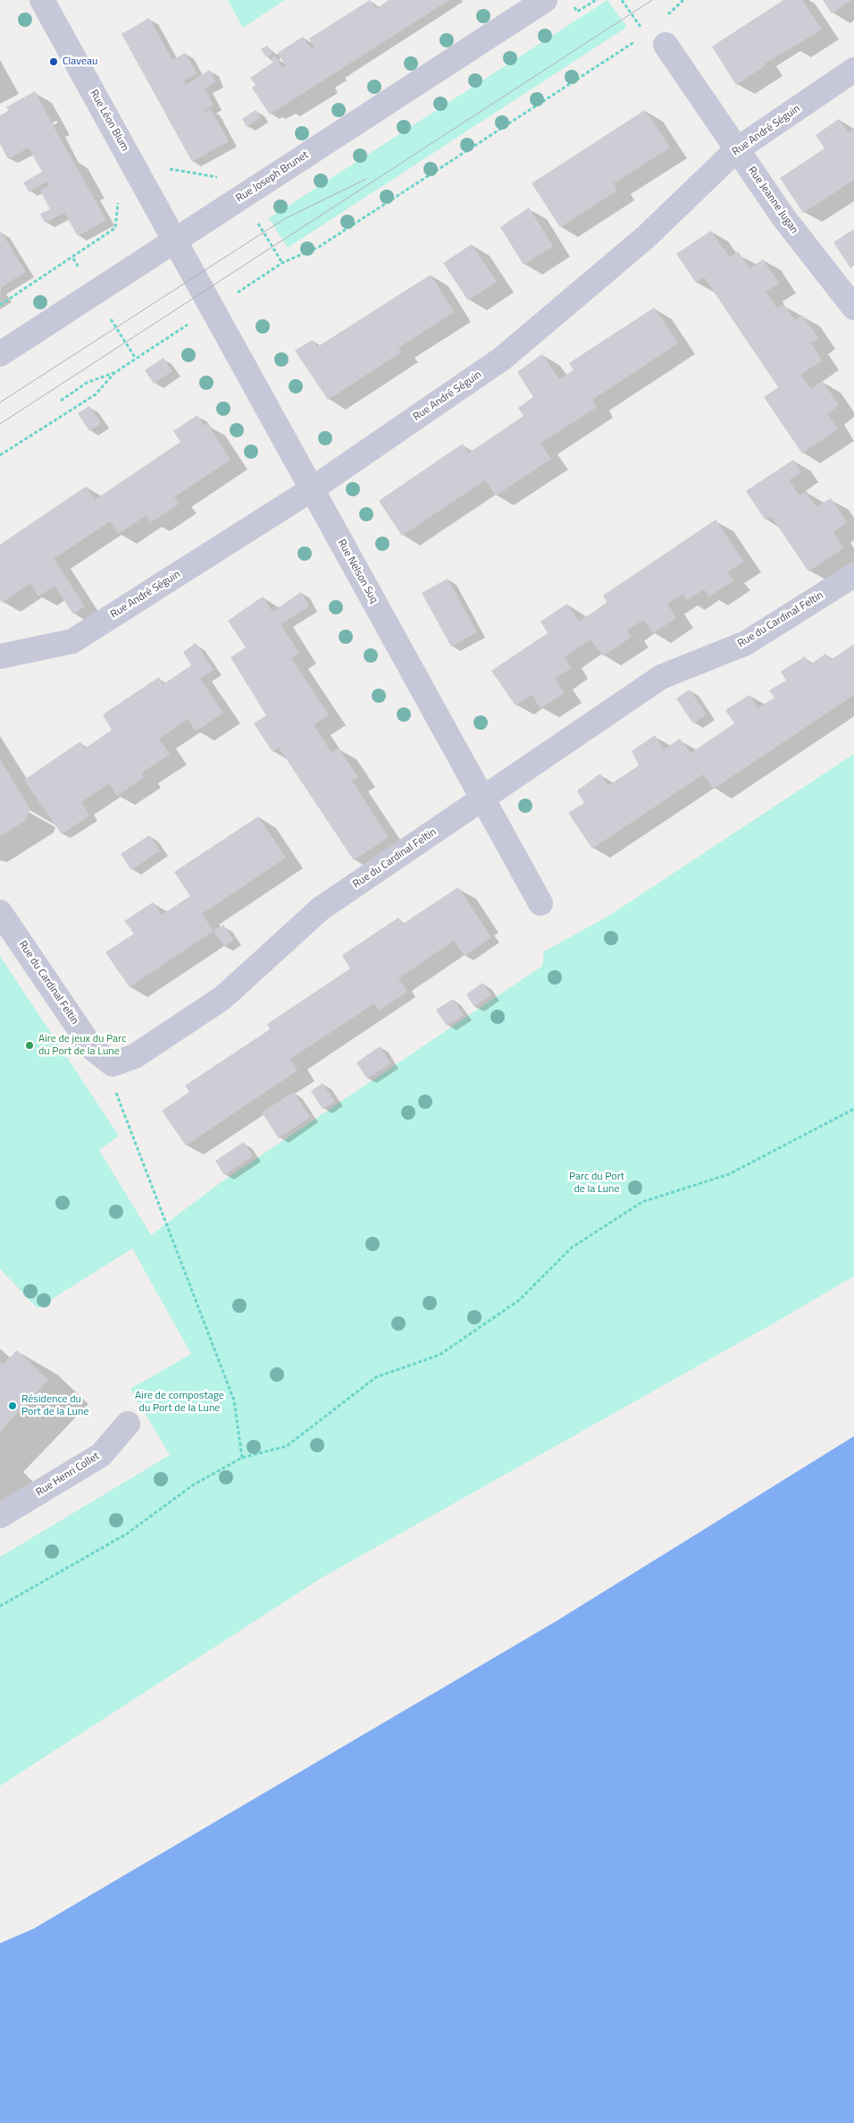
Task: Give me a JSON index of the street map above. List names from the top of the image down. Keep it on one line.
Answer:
{"streets":{"street":["Rue Léon Blum","Rue André Séguin","Rue Joseph Brunet","Rue Jeanne Jugan","Rue Nelson Suq","Rue du Cardinal Feltin","Rue Henri Collet"]},"crossings":[["Rue Léon Blum","Rue Joseph Brunet"],["Rue Léon Blum","Rue Nelson Suq"],["Rue André Séguin","Rue Jeanne Jugan"],["Rue André Séguin","Rue Nelson Suq"],["Rue Joseph Brunet","Rue Nelson Suq"],["Rue Nelson Suq","Rue du Cardinal Feltin"]],"parks":["Parc du Port de la Lune","Aire de compostage du Port de la Lune"],"places":["Claveau","Aire de jeux du Parc du Port de la Lune","Résidence du Port de la Lune"]}
